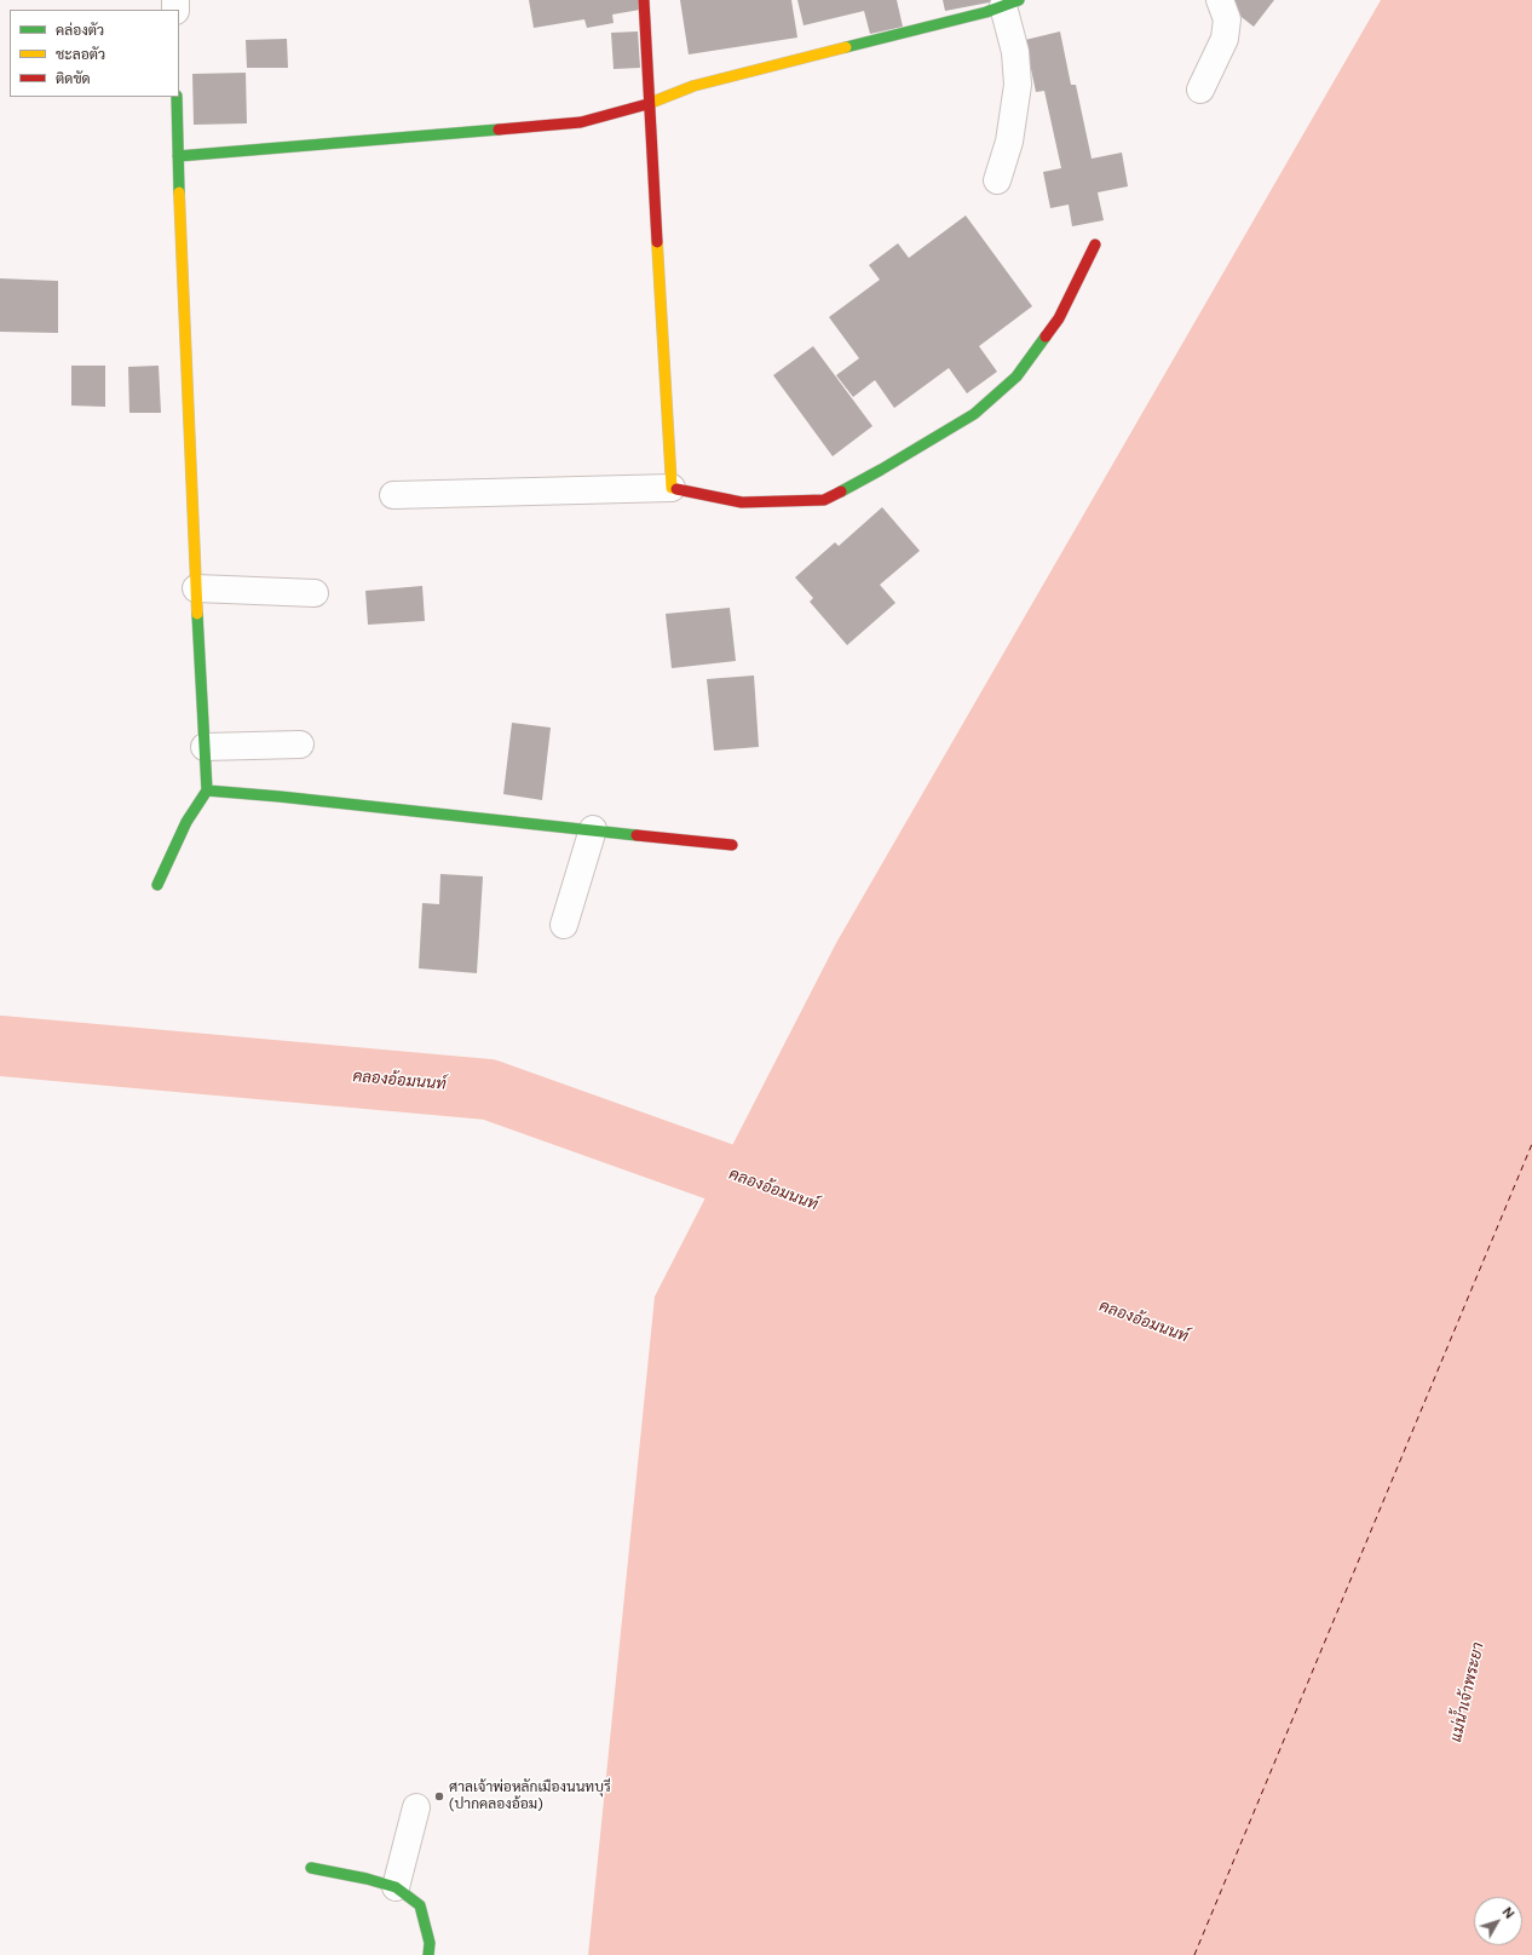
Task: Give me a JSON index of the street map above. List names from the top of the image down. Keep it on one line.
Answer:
{"water":["คลองอ้อมนนท์","แม่น้ำเจ้าพระยา"],"places":["ศาลเจ้าพ่อหลักเมืองนนทบุรี (ปากคลองอ้อม)"],"legend":["คล่องตัว","ชะลอตัว","ติดขัด"],"north":"top right"}
